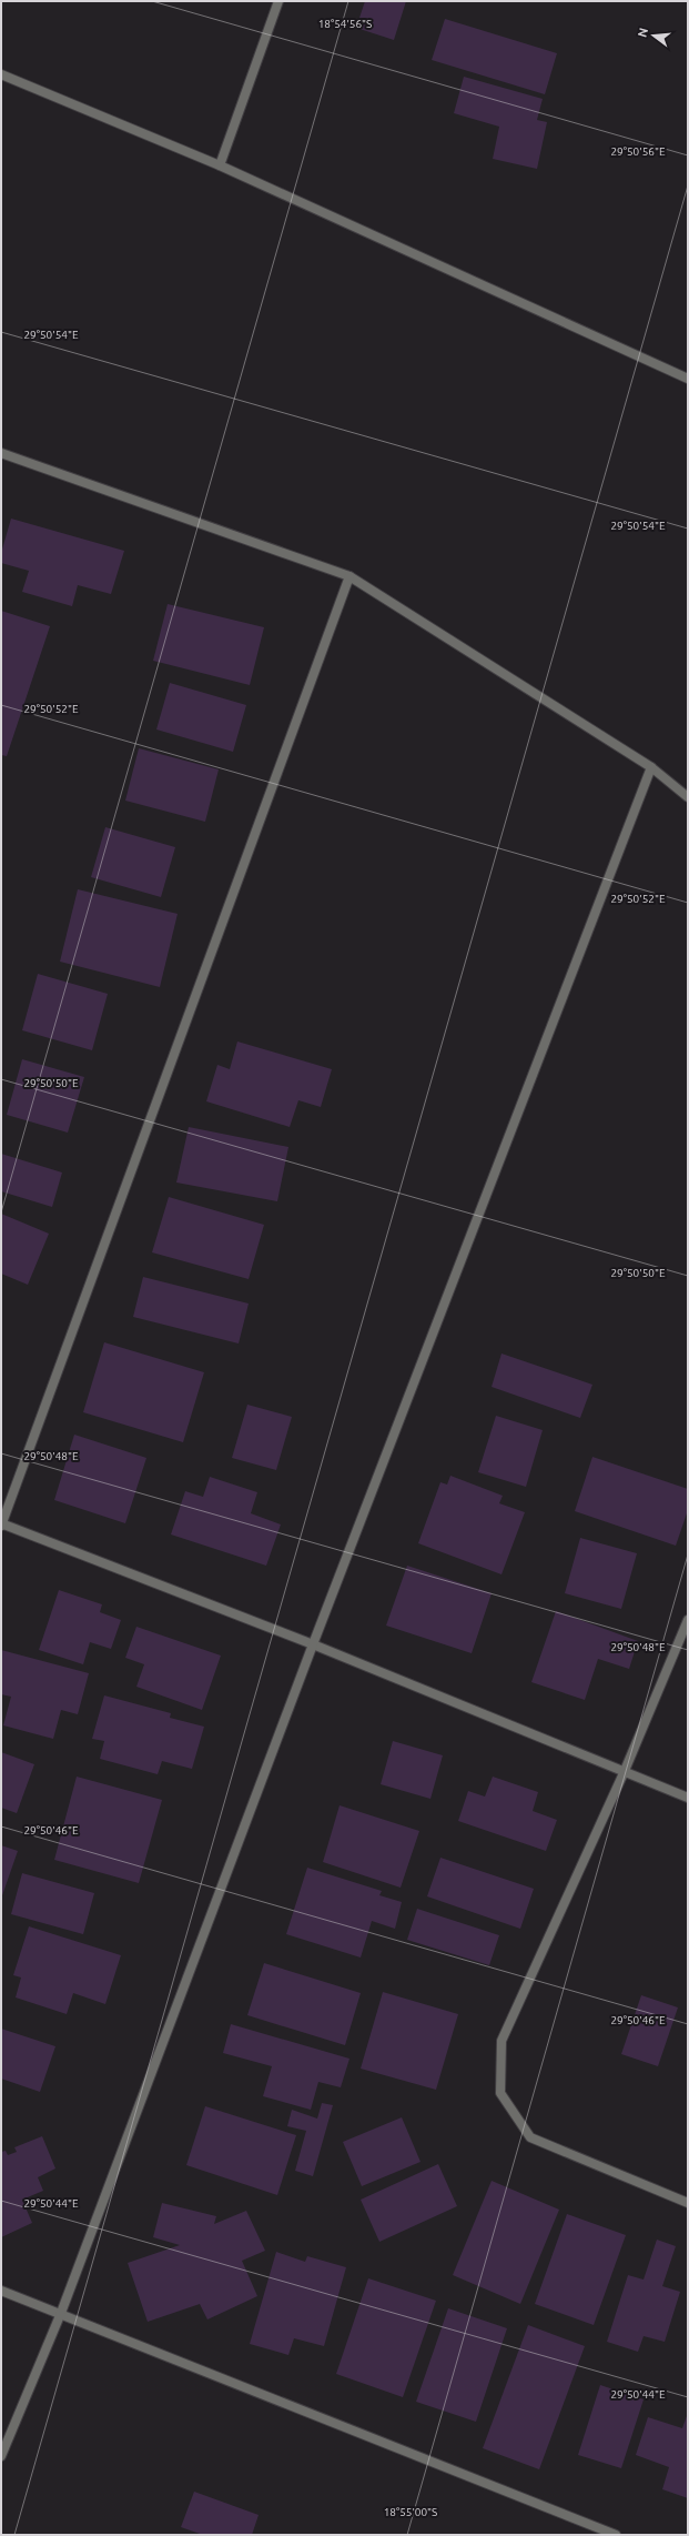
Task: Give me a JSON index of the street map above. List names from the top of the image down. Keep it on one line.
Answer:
{"north":"left","coordinates":["18°54'56\"S","29°50'56\"E","29°50'54\"E","29°50'52\"E","29°50'50\"E","29°50'48\"E","29°50'46\"E","29°50'44\"E","18°55'00\"S"]}
